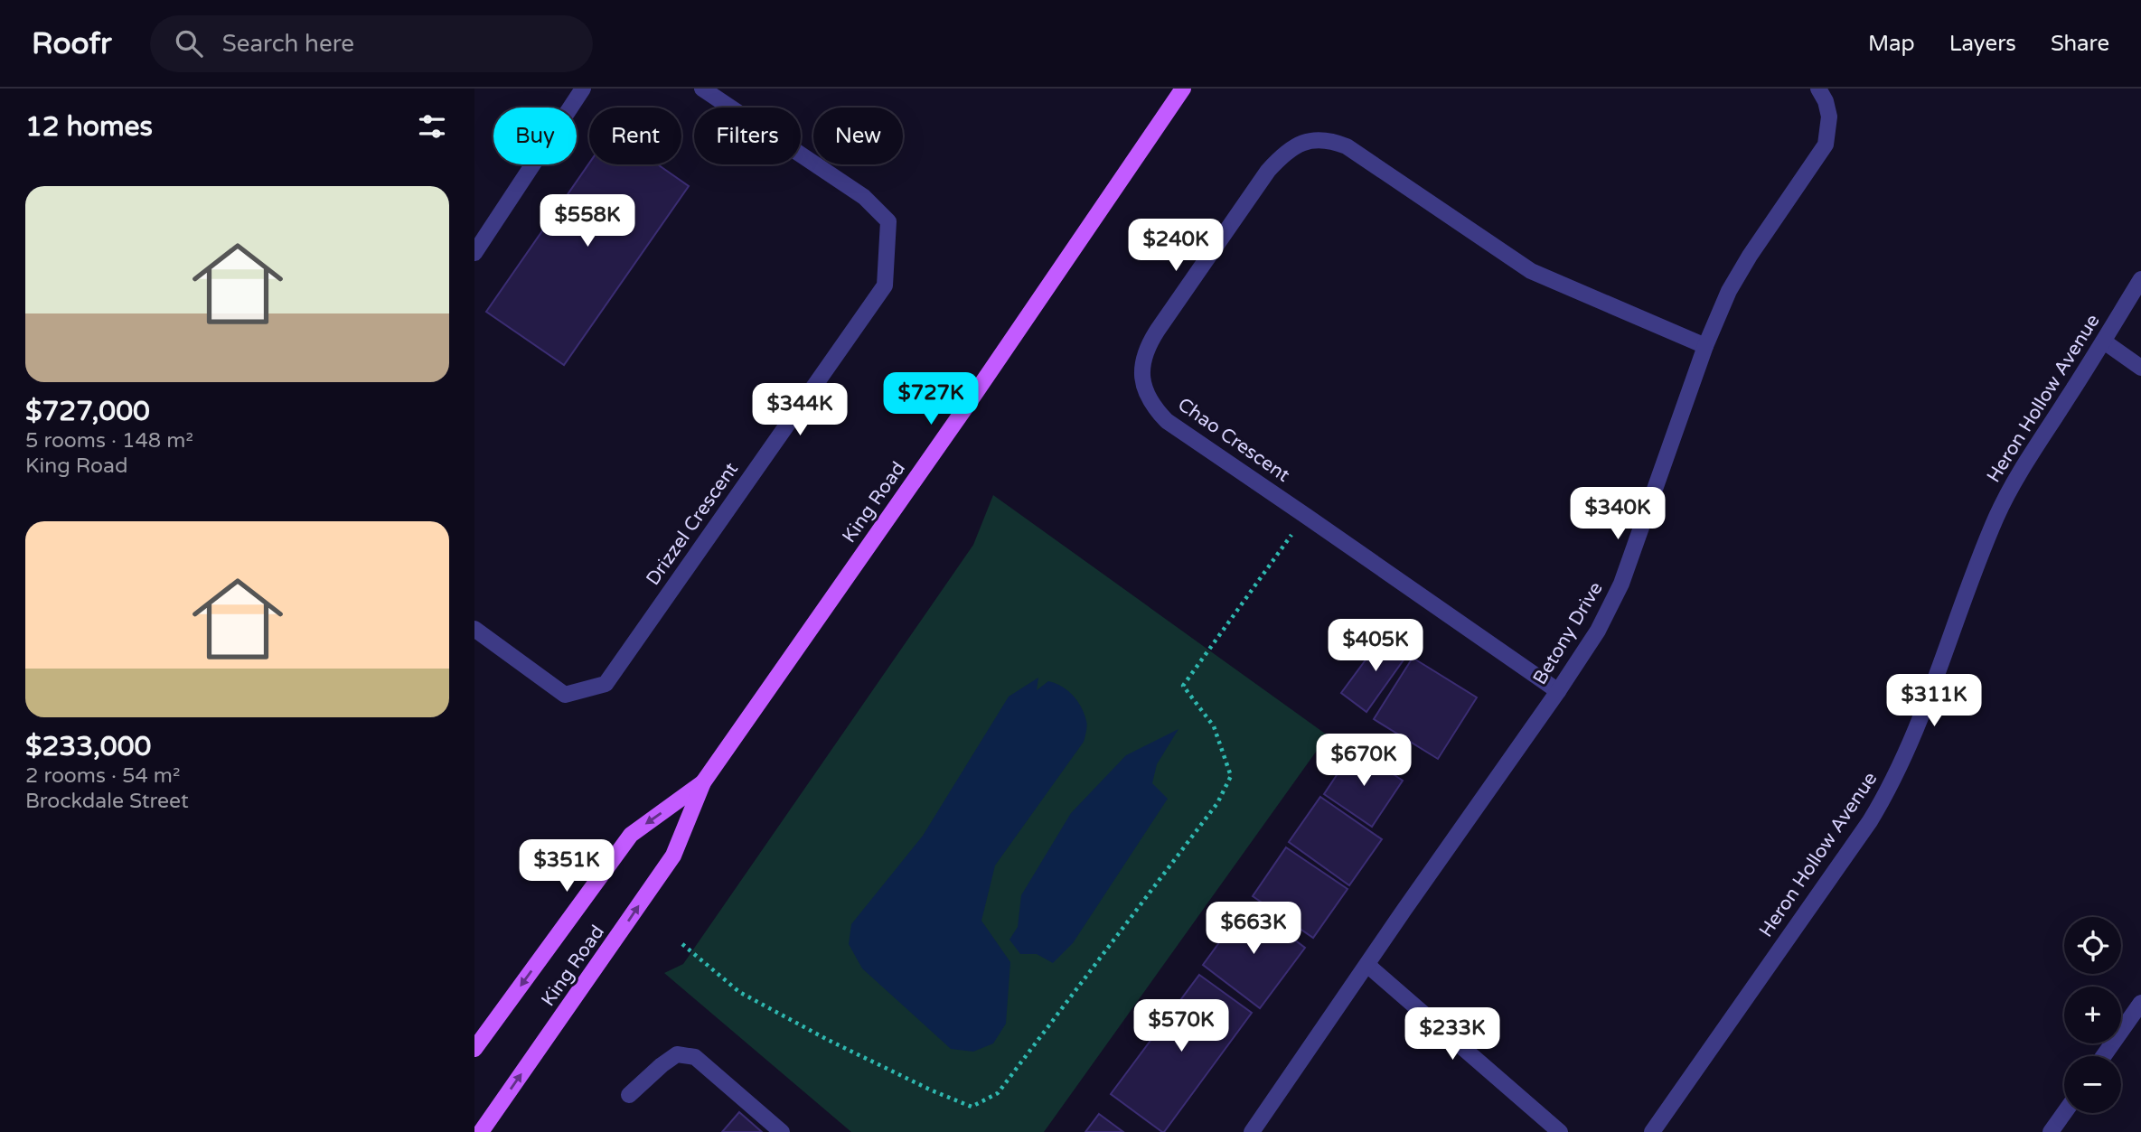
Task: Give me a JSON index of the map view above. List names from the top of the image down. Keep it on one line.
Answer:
{"streets":{"main road":["King Road"],"street":["Heron Hollow Avenue","Chao Crescent","Drizzel Crescent","Betony Drive"]},"crossings":[["Chao Crescent","Betony Drive"]],"page":{"header":"Roofr","search":"Search here","nav":["Map","Layers","Share"],"heading":"12 homes","chip":["Buy","Rent","Filters","New"],"list":[{"name":"$727,000","note":"5 rooms · 148 m² · King Road"},{"name":"$233,000","note":"2 rooms · 54 m² · Brockdale Street"}],"price":["$558K","$240K","$727K","$344K","$340K","$405K","$311K","$670K","$351K","$663K","$570K","$233K"],"map_buttons":["+","−"]}}
